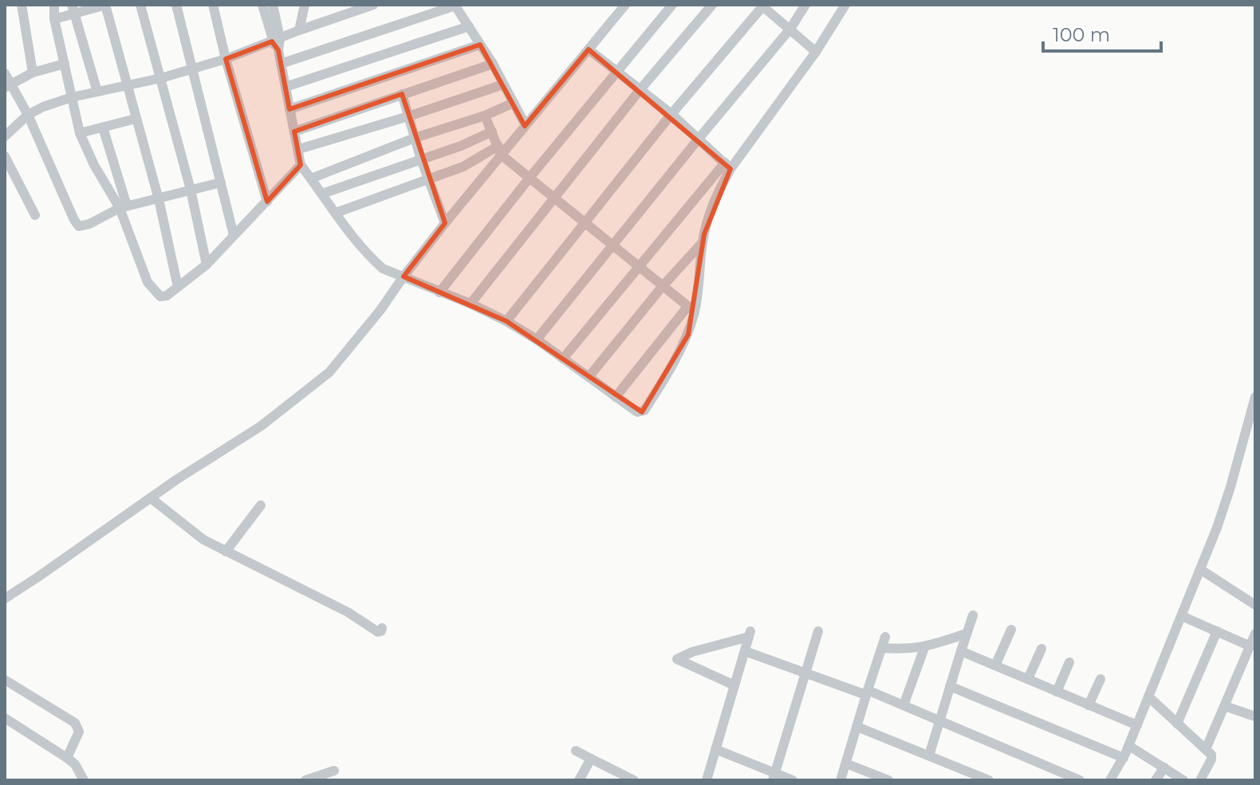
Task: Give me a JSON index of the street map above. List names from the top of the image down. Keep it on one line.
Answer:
{"scale_bar":"100 m"}
